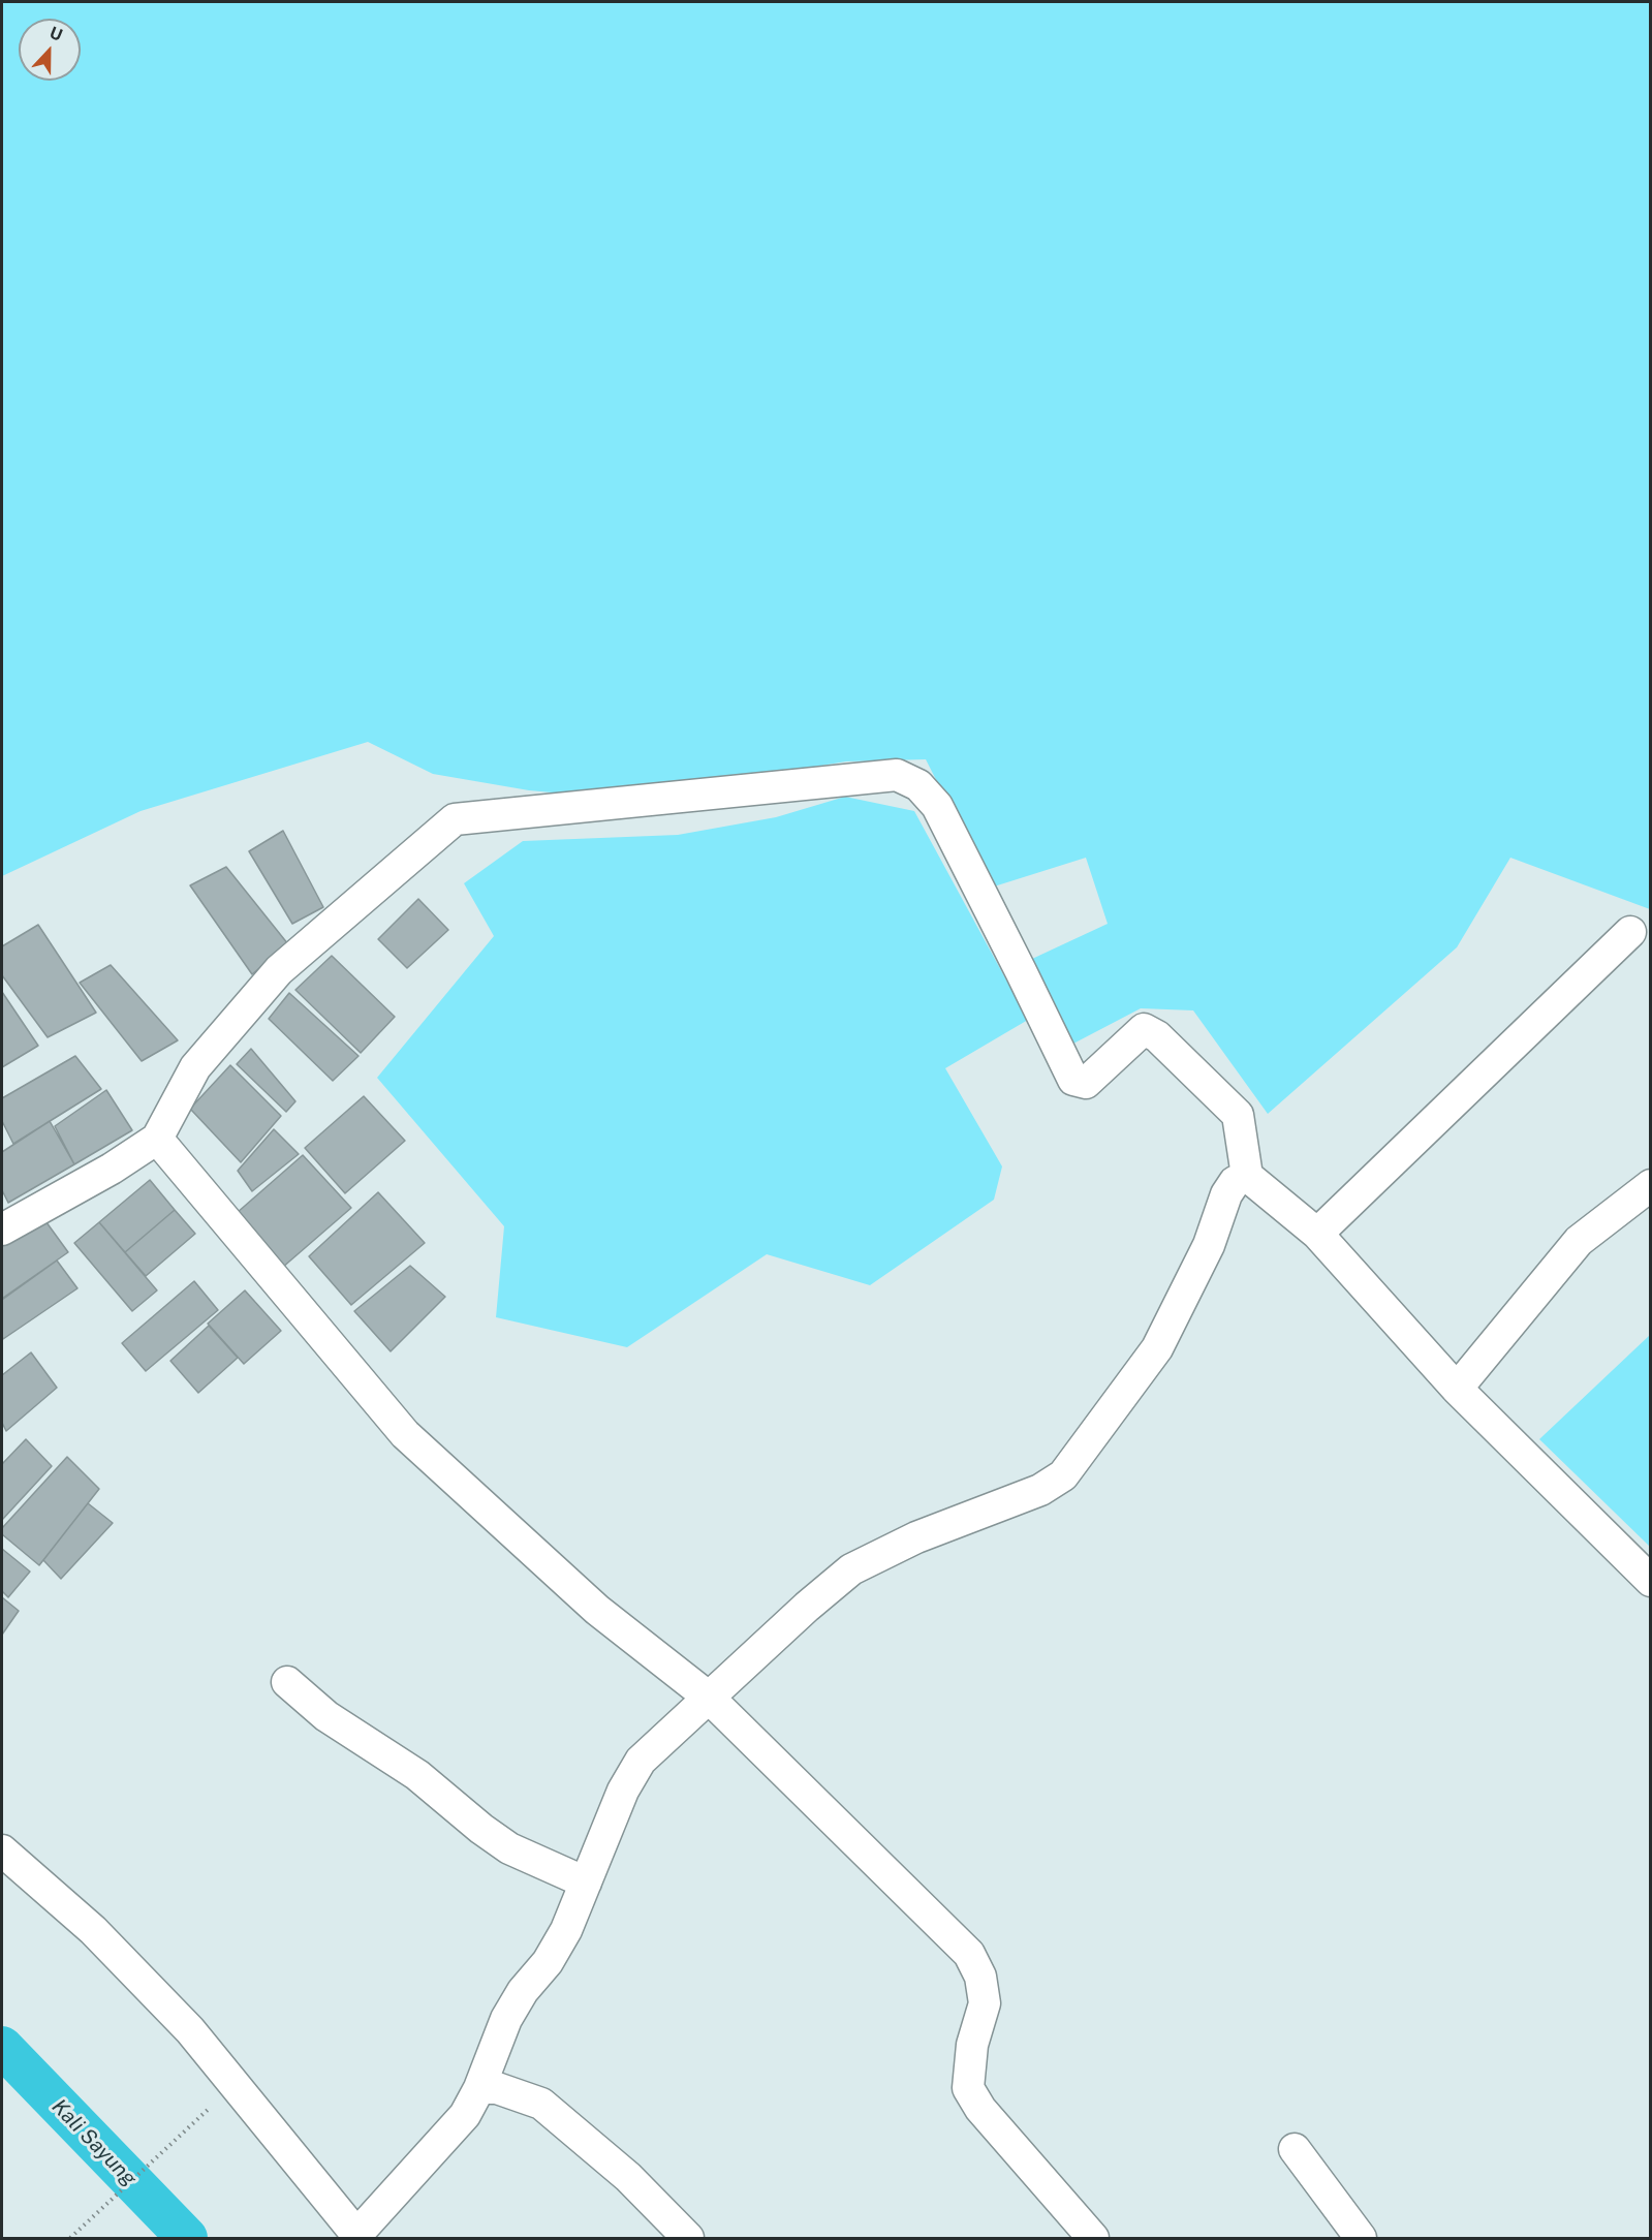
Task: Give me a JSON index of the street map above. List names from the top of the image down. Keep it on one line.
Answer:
{"water":["Kali Sayung"],"north":"top"}
